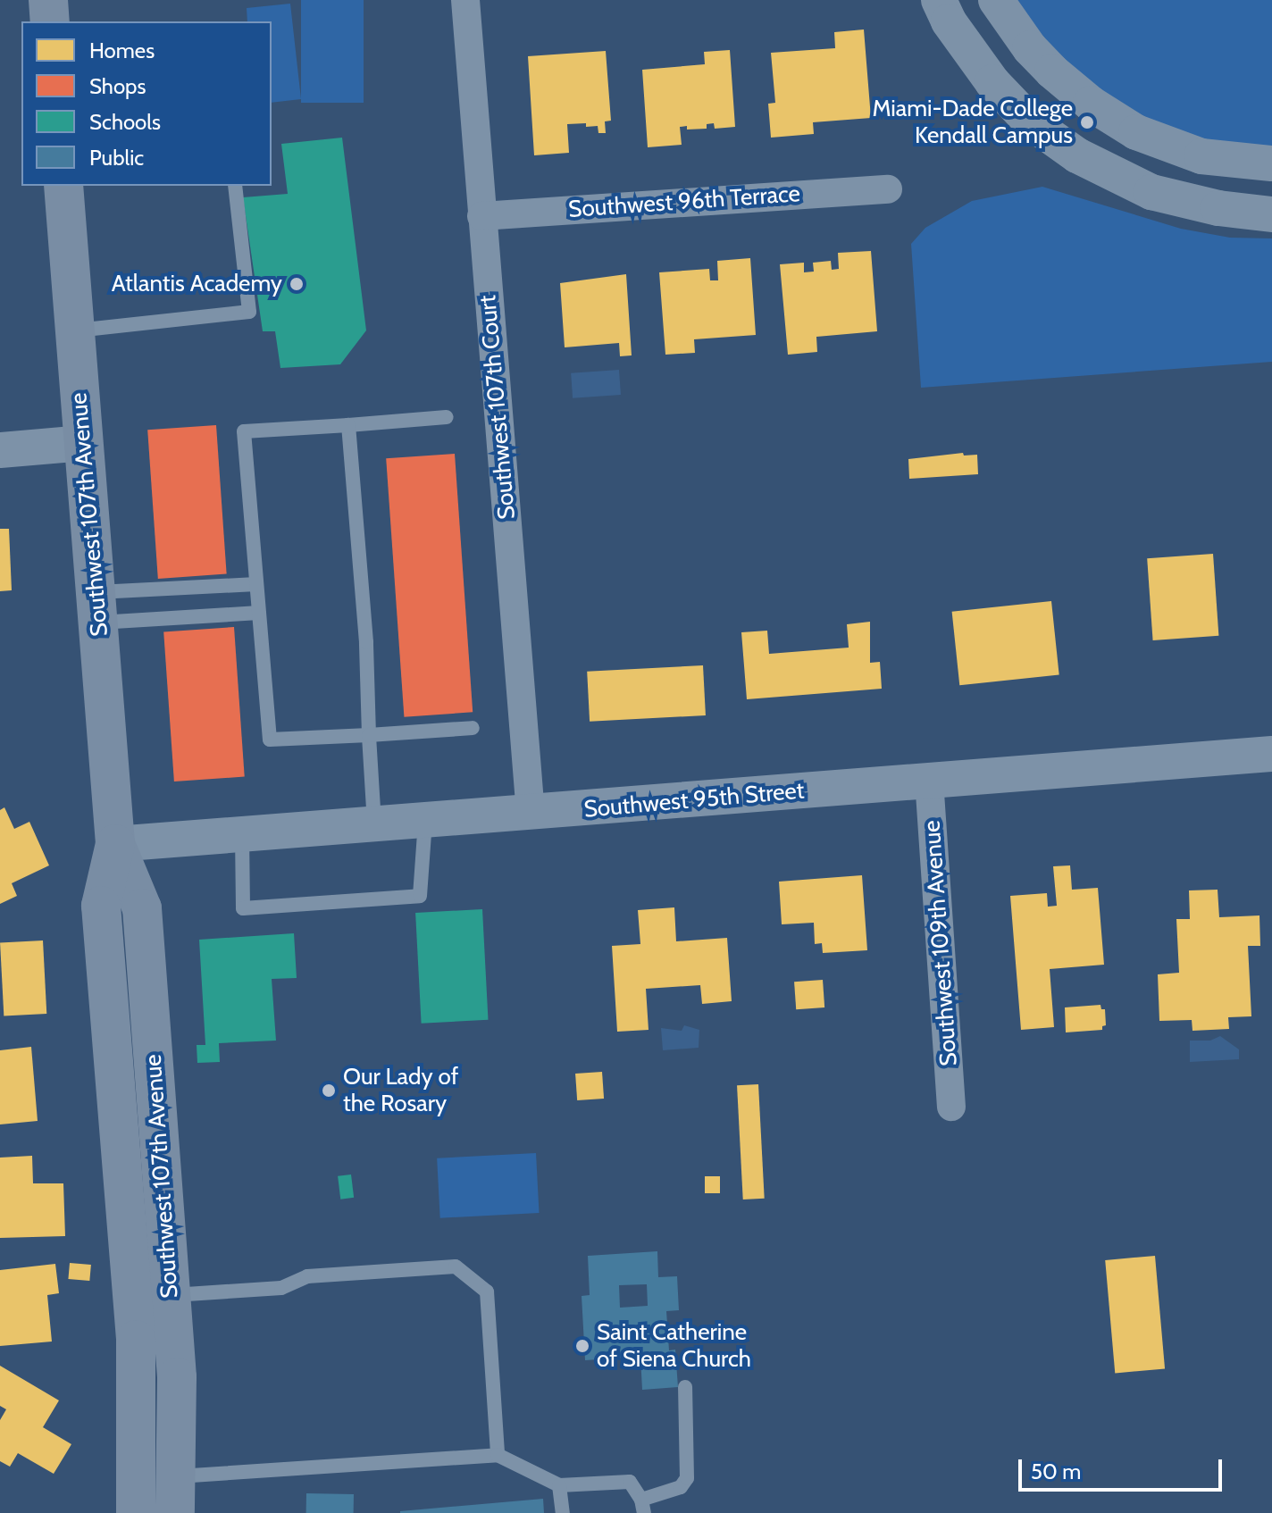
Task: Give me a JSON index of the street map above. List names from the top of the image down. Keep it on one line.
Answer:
{"streets":{"main road":["Southwest 107th Avenue"],"street":["Southwest 96th Terrace","Southwest 107th Court","Southwest 95th Street","Southwest 109th Avenue"]},"crossings":[["Southwest 96th Terrace","Southwest 107th Court"],["Southwest 107th Court","Southwest 95th Street"],["Southwest 107th Avenue","Southwest 95th Street"],["Southwest 95th Street","Southwest 109th Avenue"]],"places":["Miami-Dade College Kendall Campus","Atlantis Academy","Our Lady of the Rosary","Saint Catherine of Siena Church"],"legend":["Homes","Shops","Schools","Public"],"scale_bar":"50 m"}
